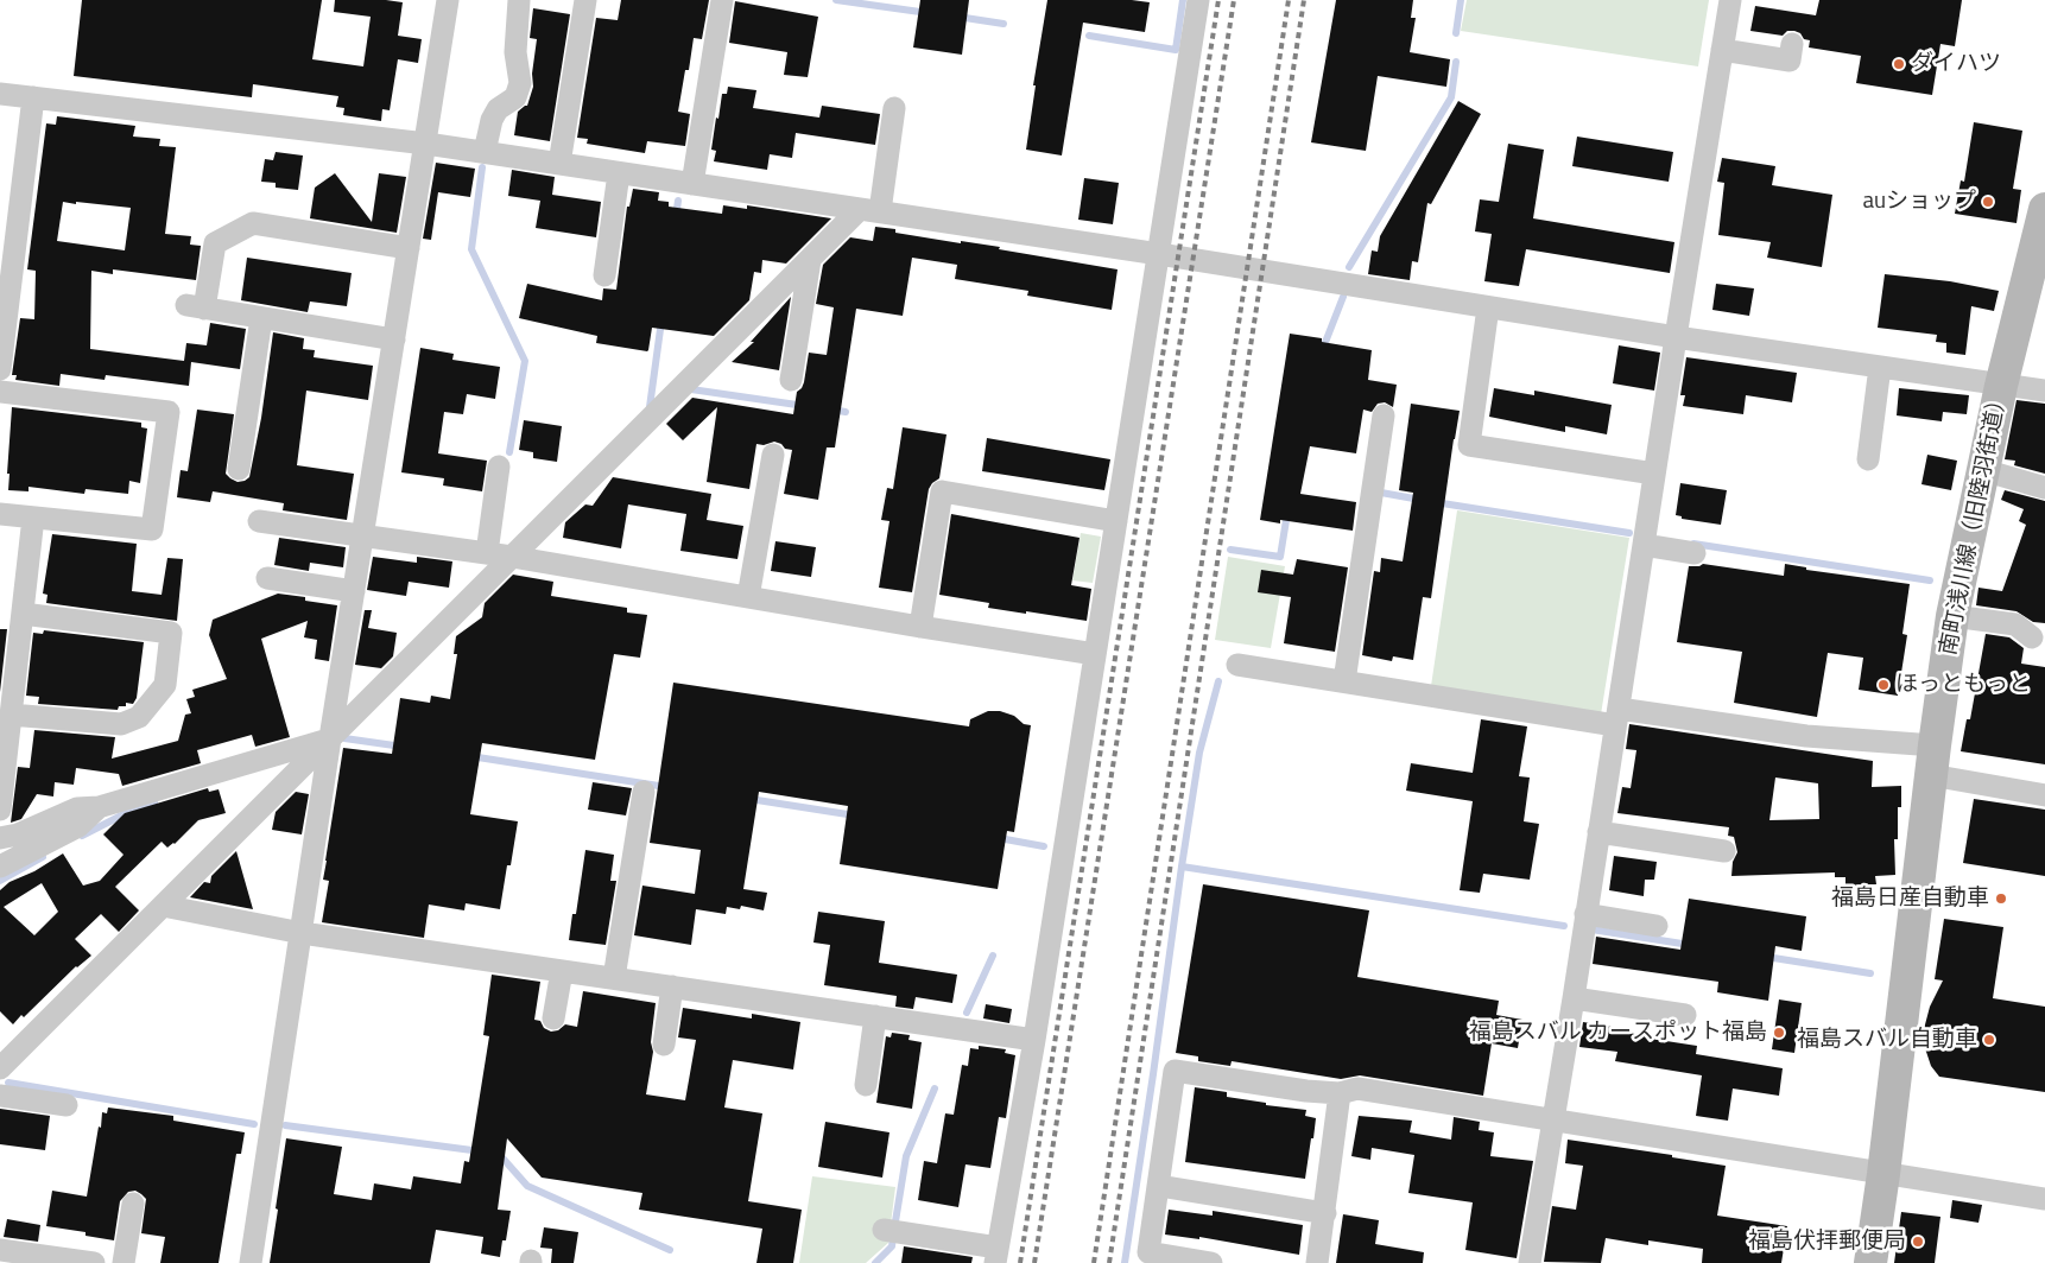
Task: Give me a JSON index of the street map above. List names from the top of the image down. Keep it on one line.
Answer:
{"streets":{"street":["南町浅川線（旧陸羽街道）"]},"places":["ダイハツ","auショップ","ほっともっと","福島日産自動車","福島スバル カースポット福島","福島スバル自動車","福島伏拝郵便局"]}
